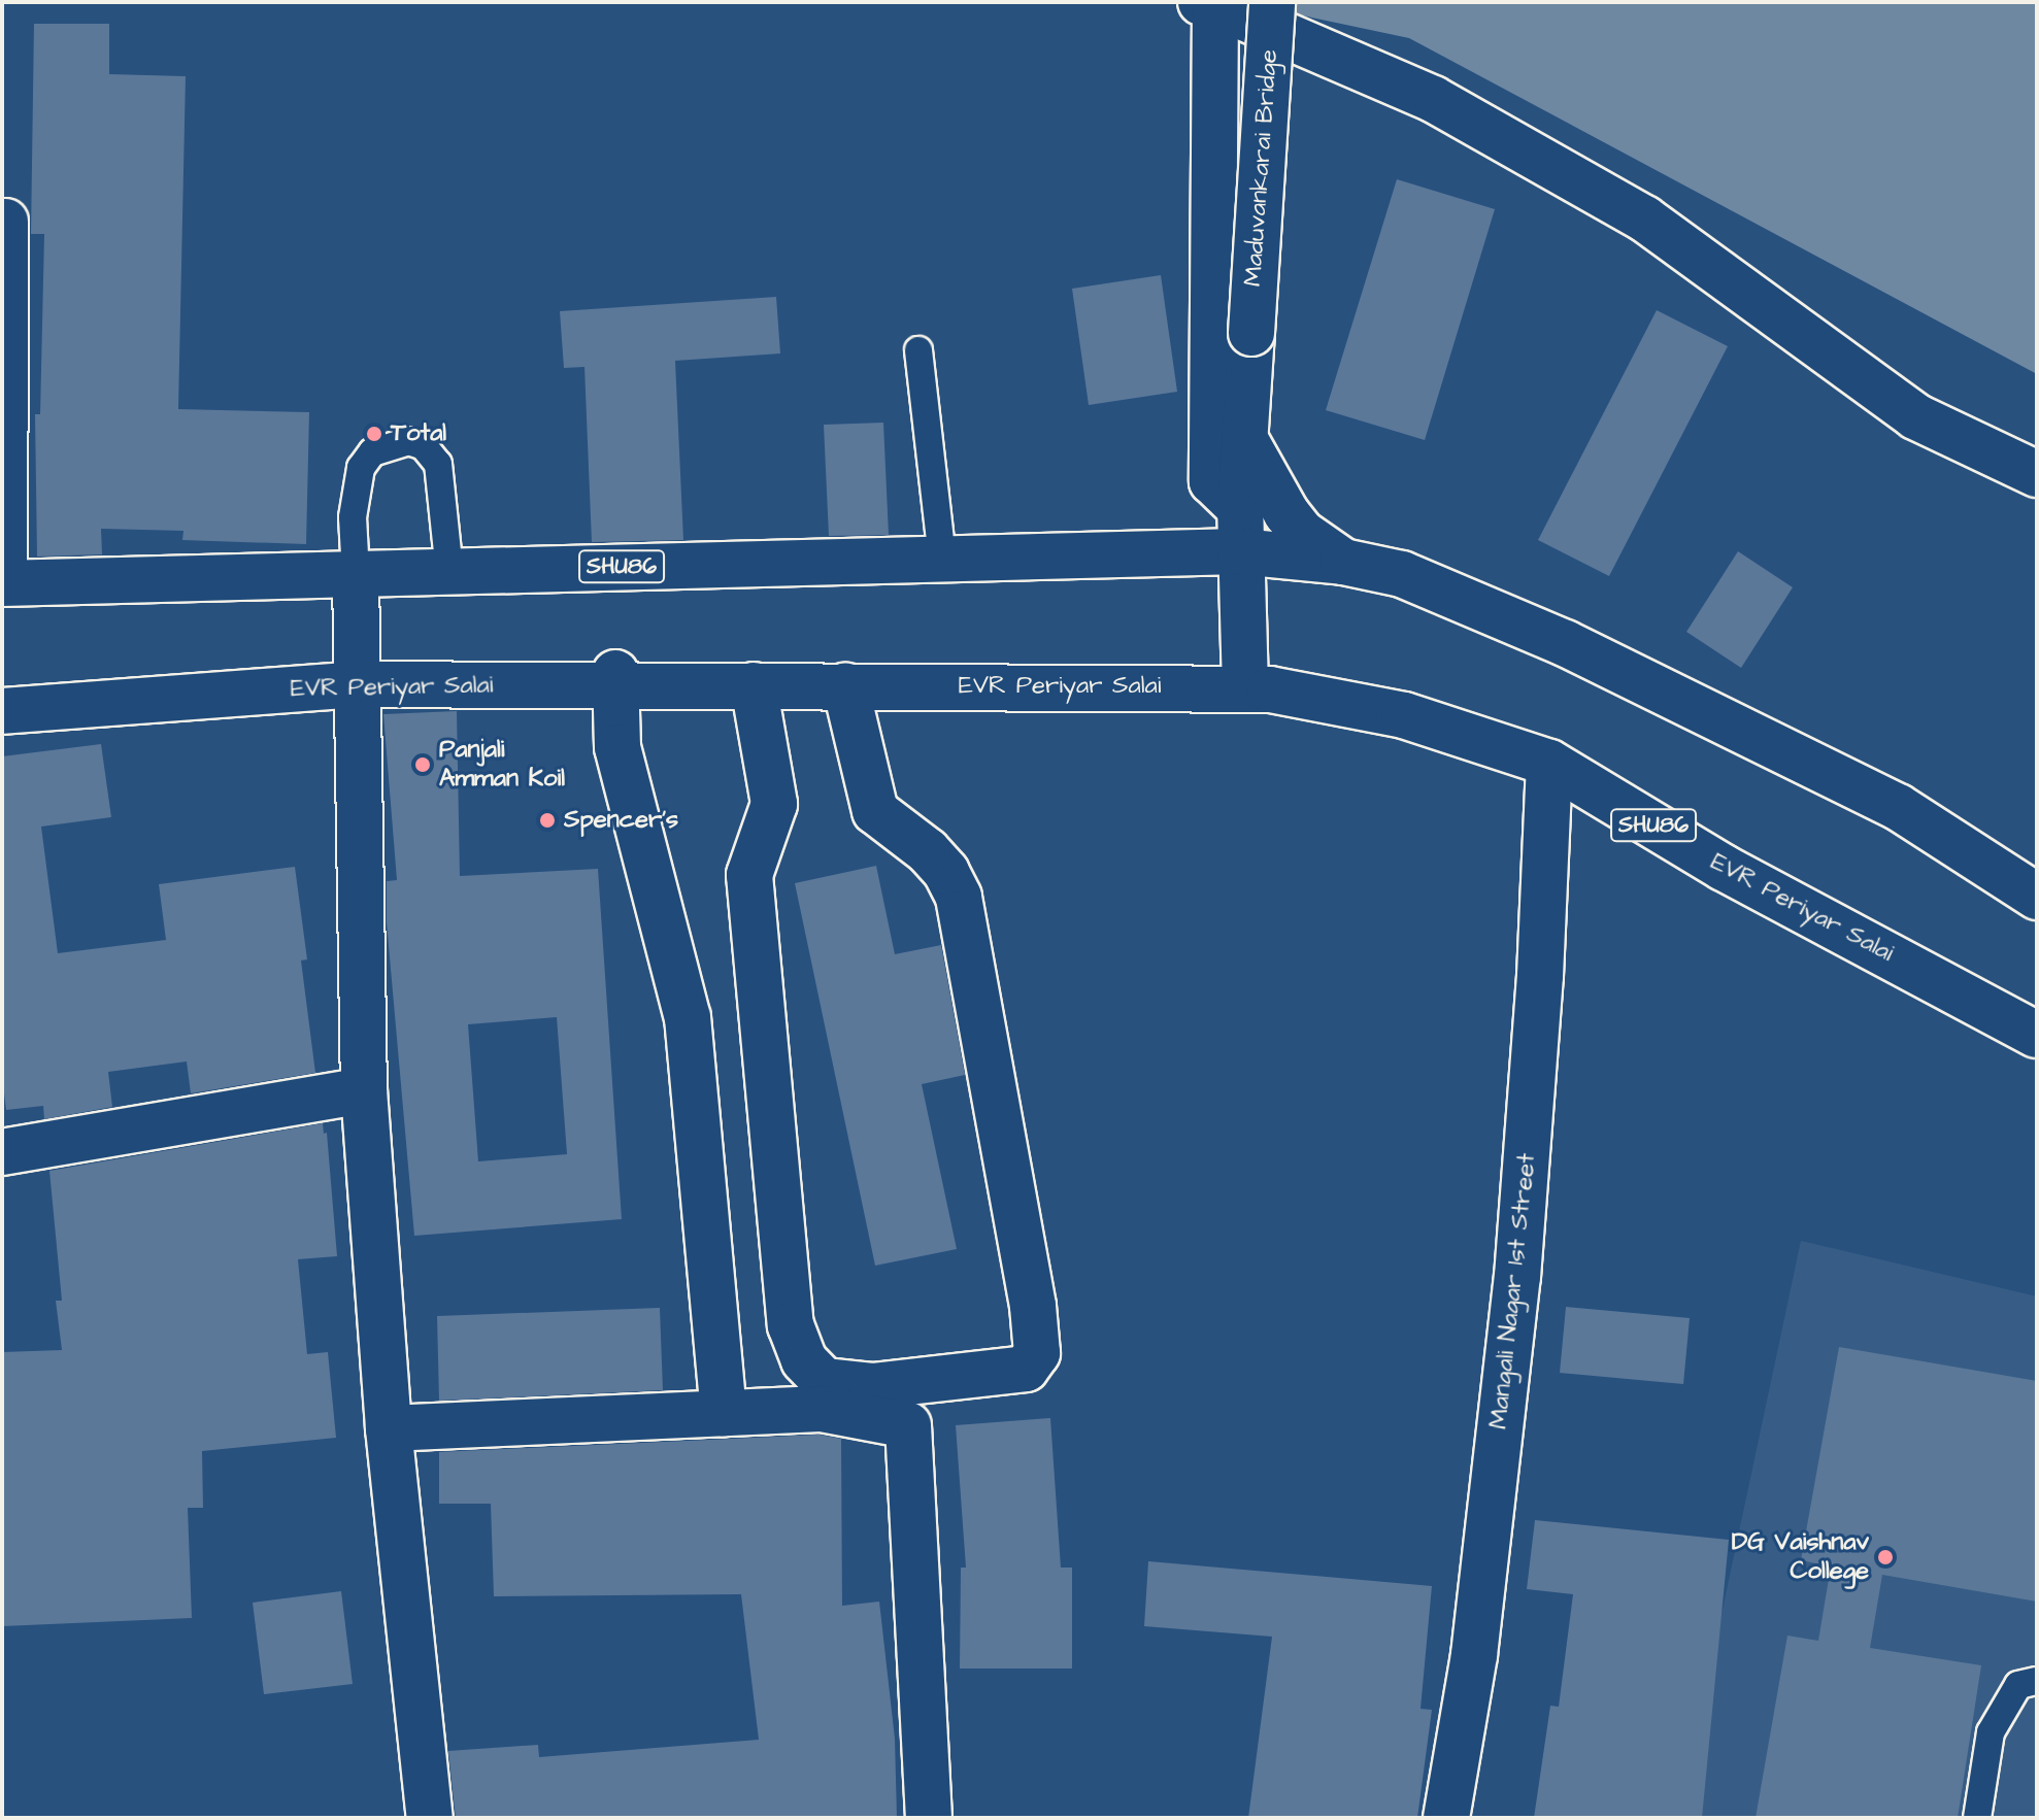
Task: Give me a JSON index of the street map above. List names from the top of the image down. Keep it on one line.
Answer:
{"streets":{"street":["Maduvankarai Bridge","SHU86","EVR Periyar Salai","Mangali Nagar 1st Street"]},"crossings":[["Maduvankarai Bridge","SHU86"],["Maduvankarai Bridge","EVR Periyar Salai"],["EVR Periyar Salai","Mangali Nagar 1st Street"]],"places":["Total","Panjali Amman Koil","Spencer's","DG Vaishnav College"]}
